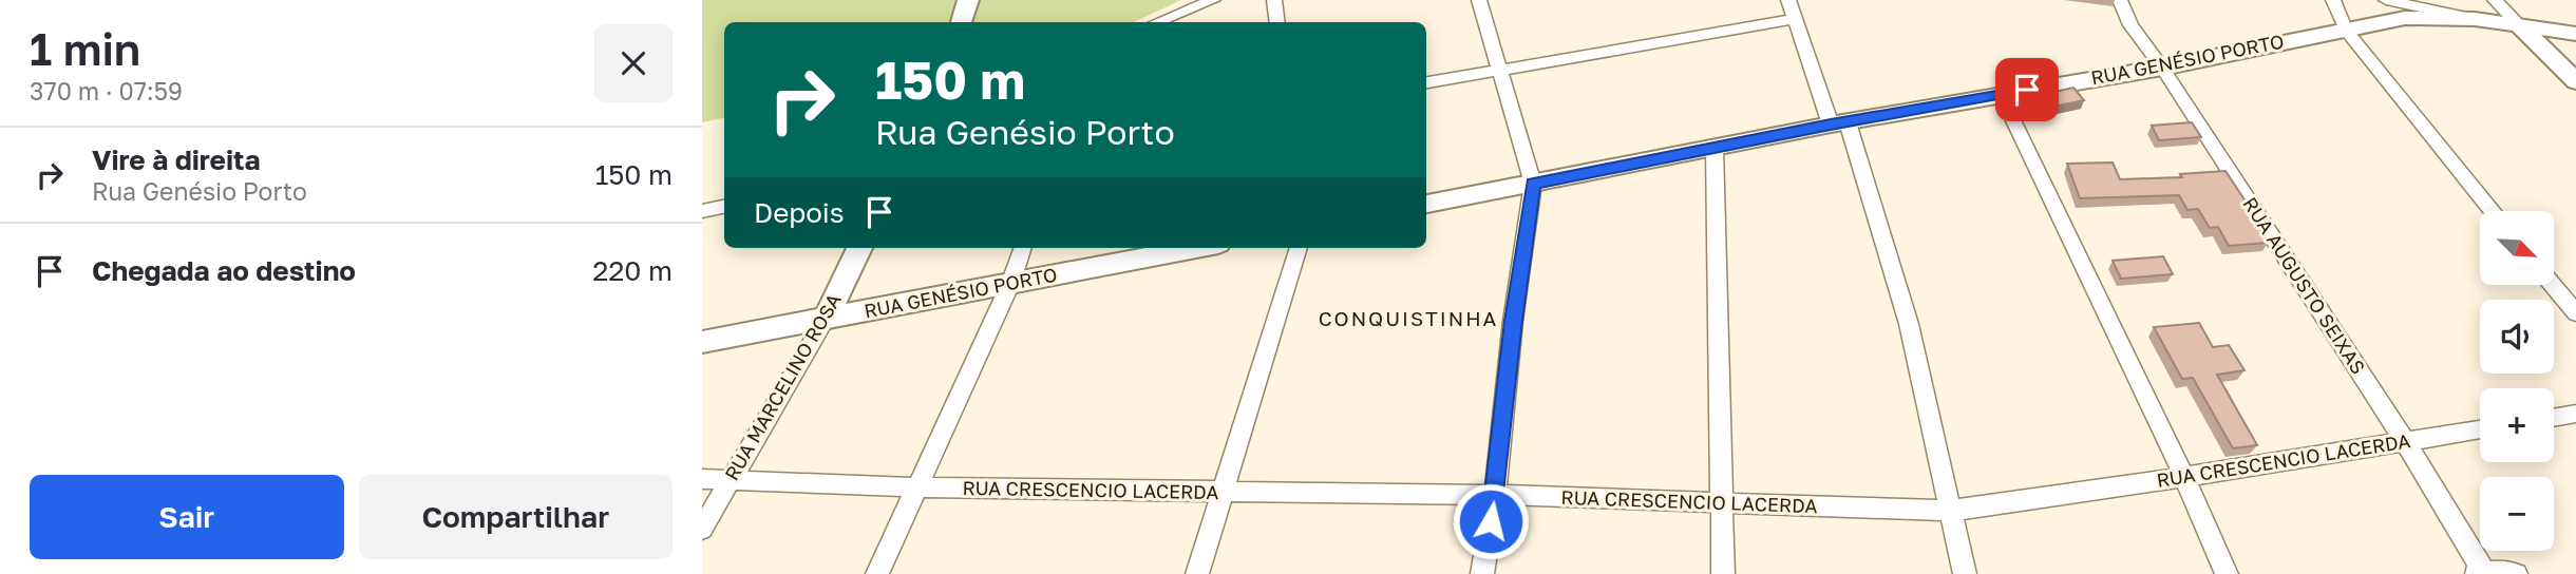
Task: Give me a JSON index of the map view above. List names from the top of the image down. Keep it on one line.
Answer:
{"streets":{"street":["RUA GENÉSIO PORTO","RUA AUGUSTO SEIXAS","RUA MARCELINO ROSA","RUA CRESCENCIO LACERDA"]},"crossings":[["RUA GENÉSIO PORTO","RUA AUGUSTO SEIXAS"],["RUA GENÉSIO PORTO","RUA MARCELINO ROSA"],["RUA AUGUSTO SEIXAS","RUA CRESCENCIO LACERDA"],["RUA MARCELINO ROSA","RUA CRESCENCIO LACERDA"]],"districts":["CONQUISTINHA"],"north":"bottom right","page":{"heading":["1 min","370 m · 07:59"],"turn":["150 m","Rua Genésio Porto"],"list":[{"name":"Vire à direita","note":"Rua Genésio Porto","value":"150 m"},{"name":"Chegada ao destino","value":"220 m"}],"then":"Depois","map_buttons":["+","−"],"buttons":["Sair","Compartilhar"]}}
